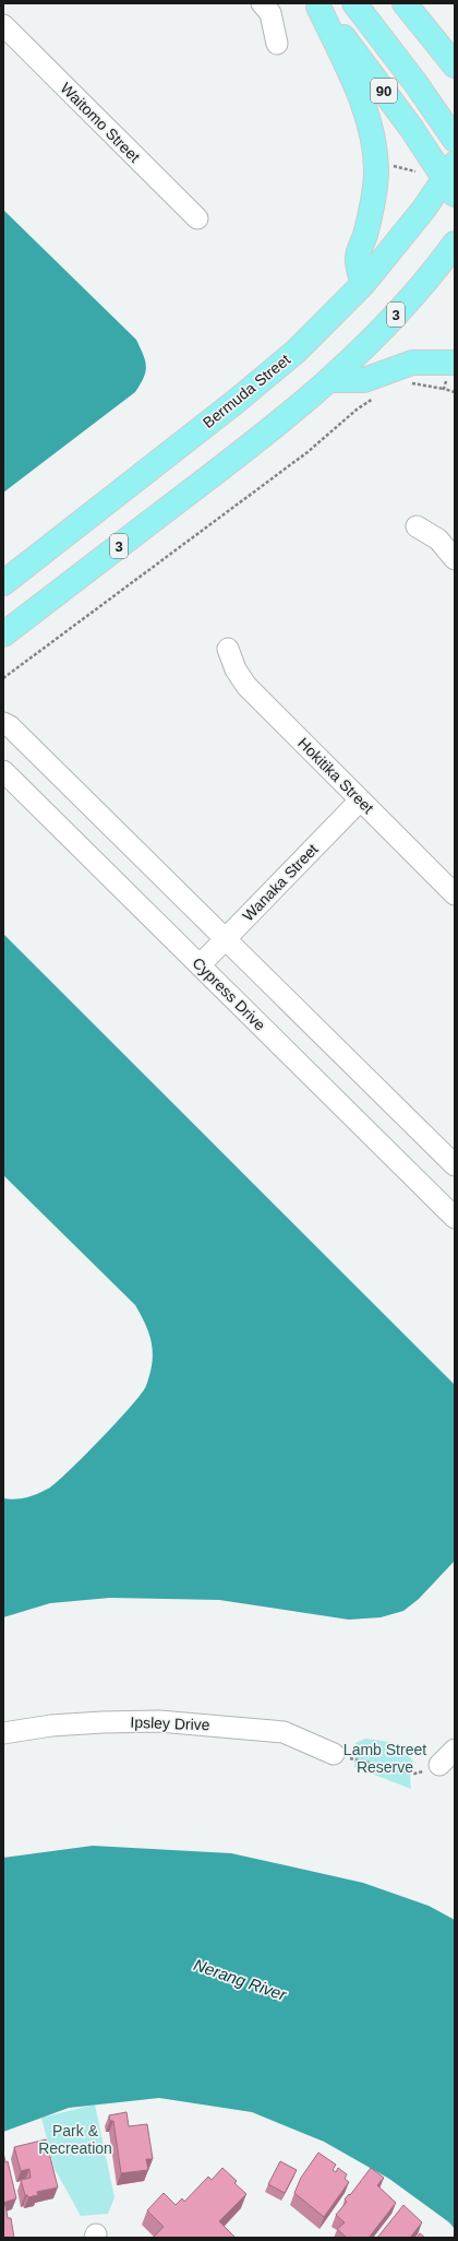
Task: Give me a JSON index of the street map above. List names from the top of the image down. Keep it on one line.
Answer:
{"streets":{"main road":["90","3","Bermuda Street"],"street":["Waitomo Street","Hokitika Street","Wanaka Street","Cypress Drive","Ipsley Drive"]},"crossings":[["90","Bermuda Street"],["Hokitika Street","Wanaka Street"],["Wanaka Street","Cypress Drive"]],"water":["Nerang River"],"parks":["Lamb Street Reserve","Park & Recreation"]}
